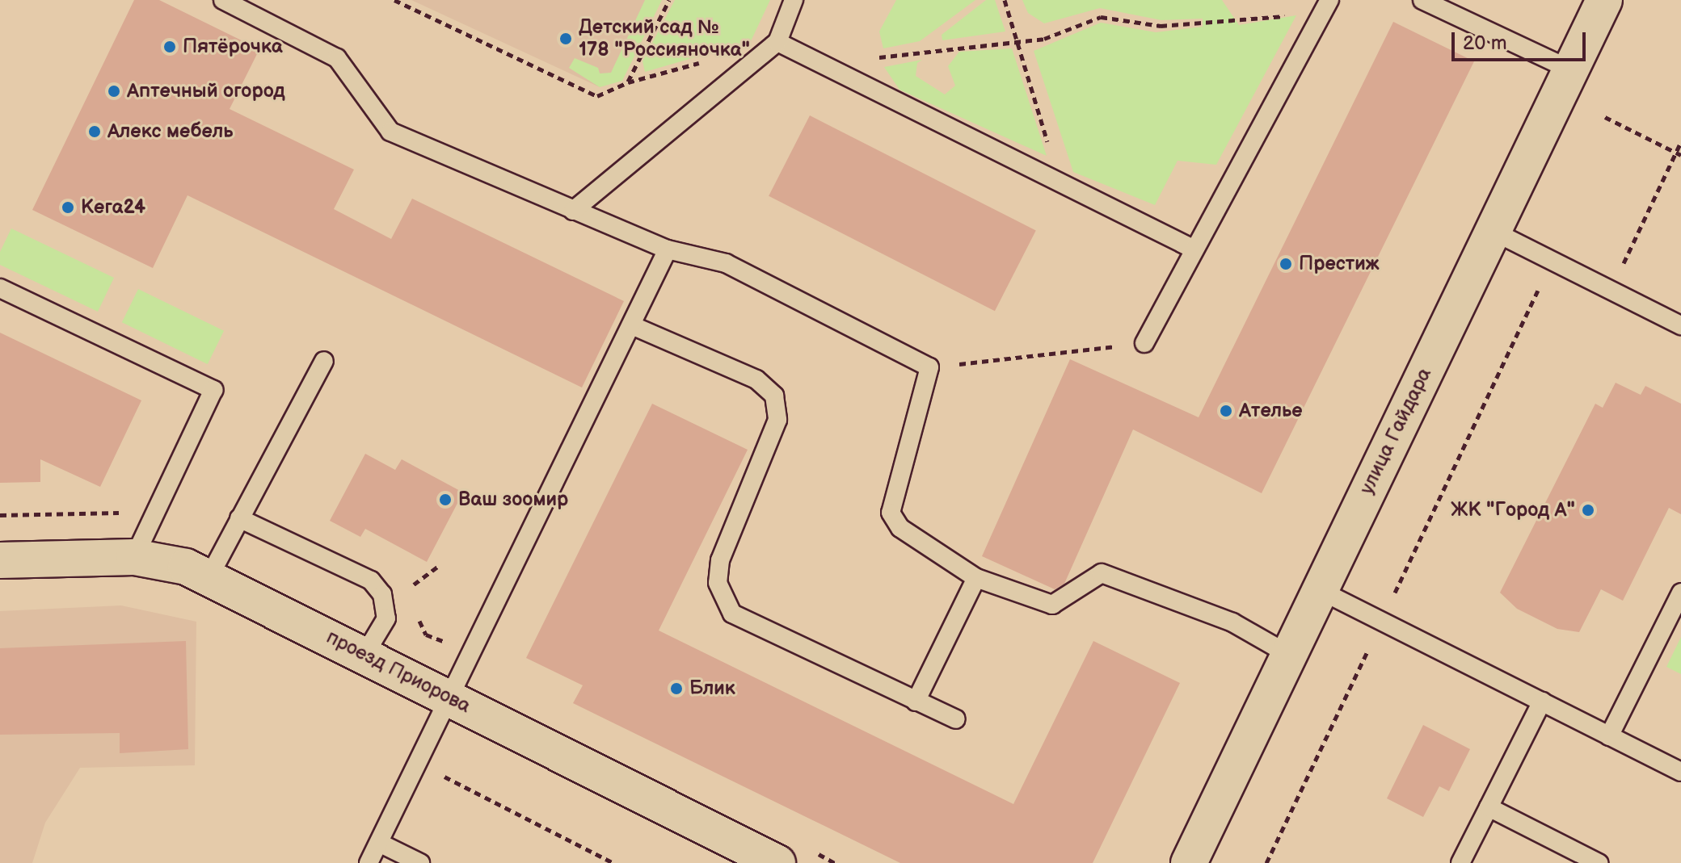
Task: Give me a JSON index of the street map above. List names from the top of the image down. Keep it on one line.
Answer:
{"streets":{"street":["улица Гайдара","проезд Приорова"]},"places":["Детский сад № 178 \"Россияночка\"","Пятёрочка","Аптечный огород","Алекс мебель","Кега24","Престиж","Ателье","Ваш зоомир","ЖК \"Город А\"","Блик"],"scale_bar":"20 m"}
